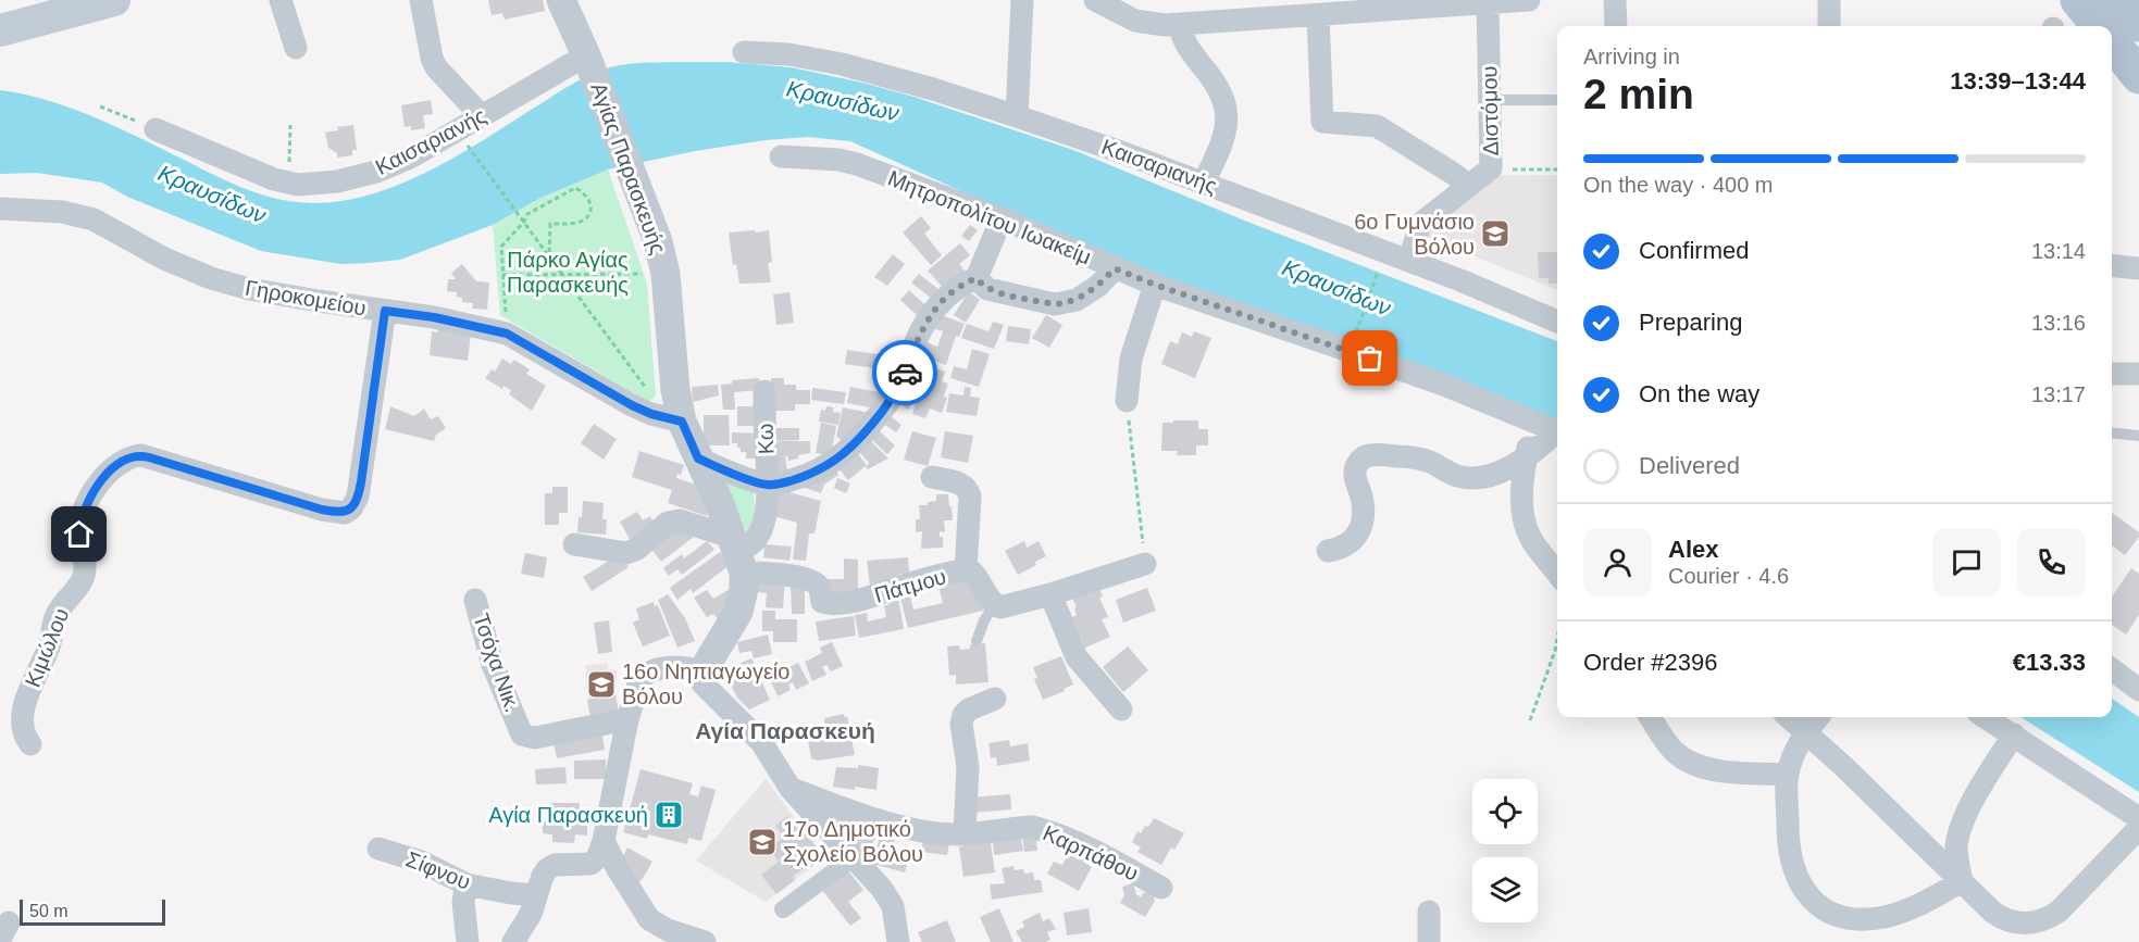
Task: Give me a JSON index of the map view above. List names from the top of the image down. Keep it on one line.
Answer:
{"streets":{"street":["Διστόμου","Καισαριανής","Αγίας Παρασκευής","Μητροπολίτου Ιωακείμ","Γηροκομείου","Κω","Πάτμου","Κιμώλου","Τσόχα Νικ.","Καρπάθου","Σίφνου"]},"crossings":[["Διστόμου","Καισαριανής"],["Καισαριανής","Αγίας Παρασκευής"],["Αγίας Παρασκευής","Γηροκομείου"],["Αγίας Παρασκευής","Κω"],["Αγίας Παρασκευής","Πάτμου"],["Γηροκομείου","Κιμώλου"],["Κω","Πάτμου"]],"districts":["Αγία Παρασκευή"],"water":["Κραυσίδων"],"parks":["Πάρκο Αγίας Παρασκευής"],"places":{"school or university":["6ο Γυμνάσιο Βόλου","16ο Νηπιαγωγείο Βόλου","17ο Δημοτικό Σχολείο Βόλου"],"building":["Αγία Παρασκευή"]},"scale_bar":"50 m","page":{"heading":["2 min","Arriving in","13:39–13:44"],"panel":["Alex","Courier · 4.6","Order #2396","€13.33"],"bar":"On the way · 400 m","list":[["Confirmed","13:14"],["Preparing","13:16"],["On the way","13:17"],"Delivered"],"scale":"50 m"}}
